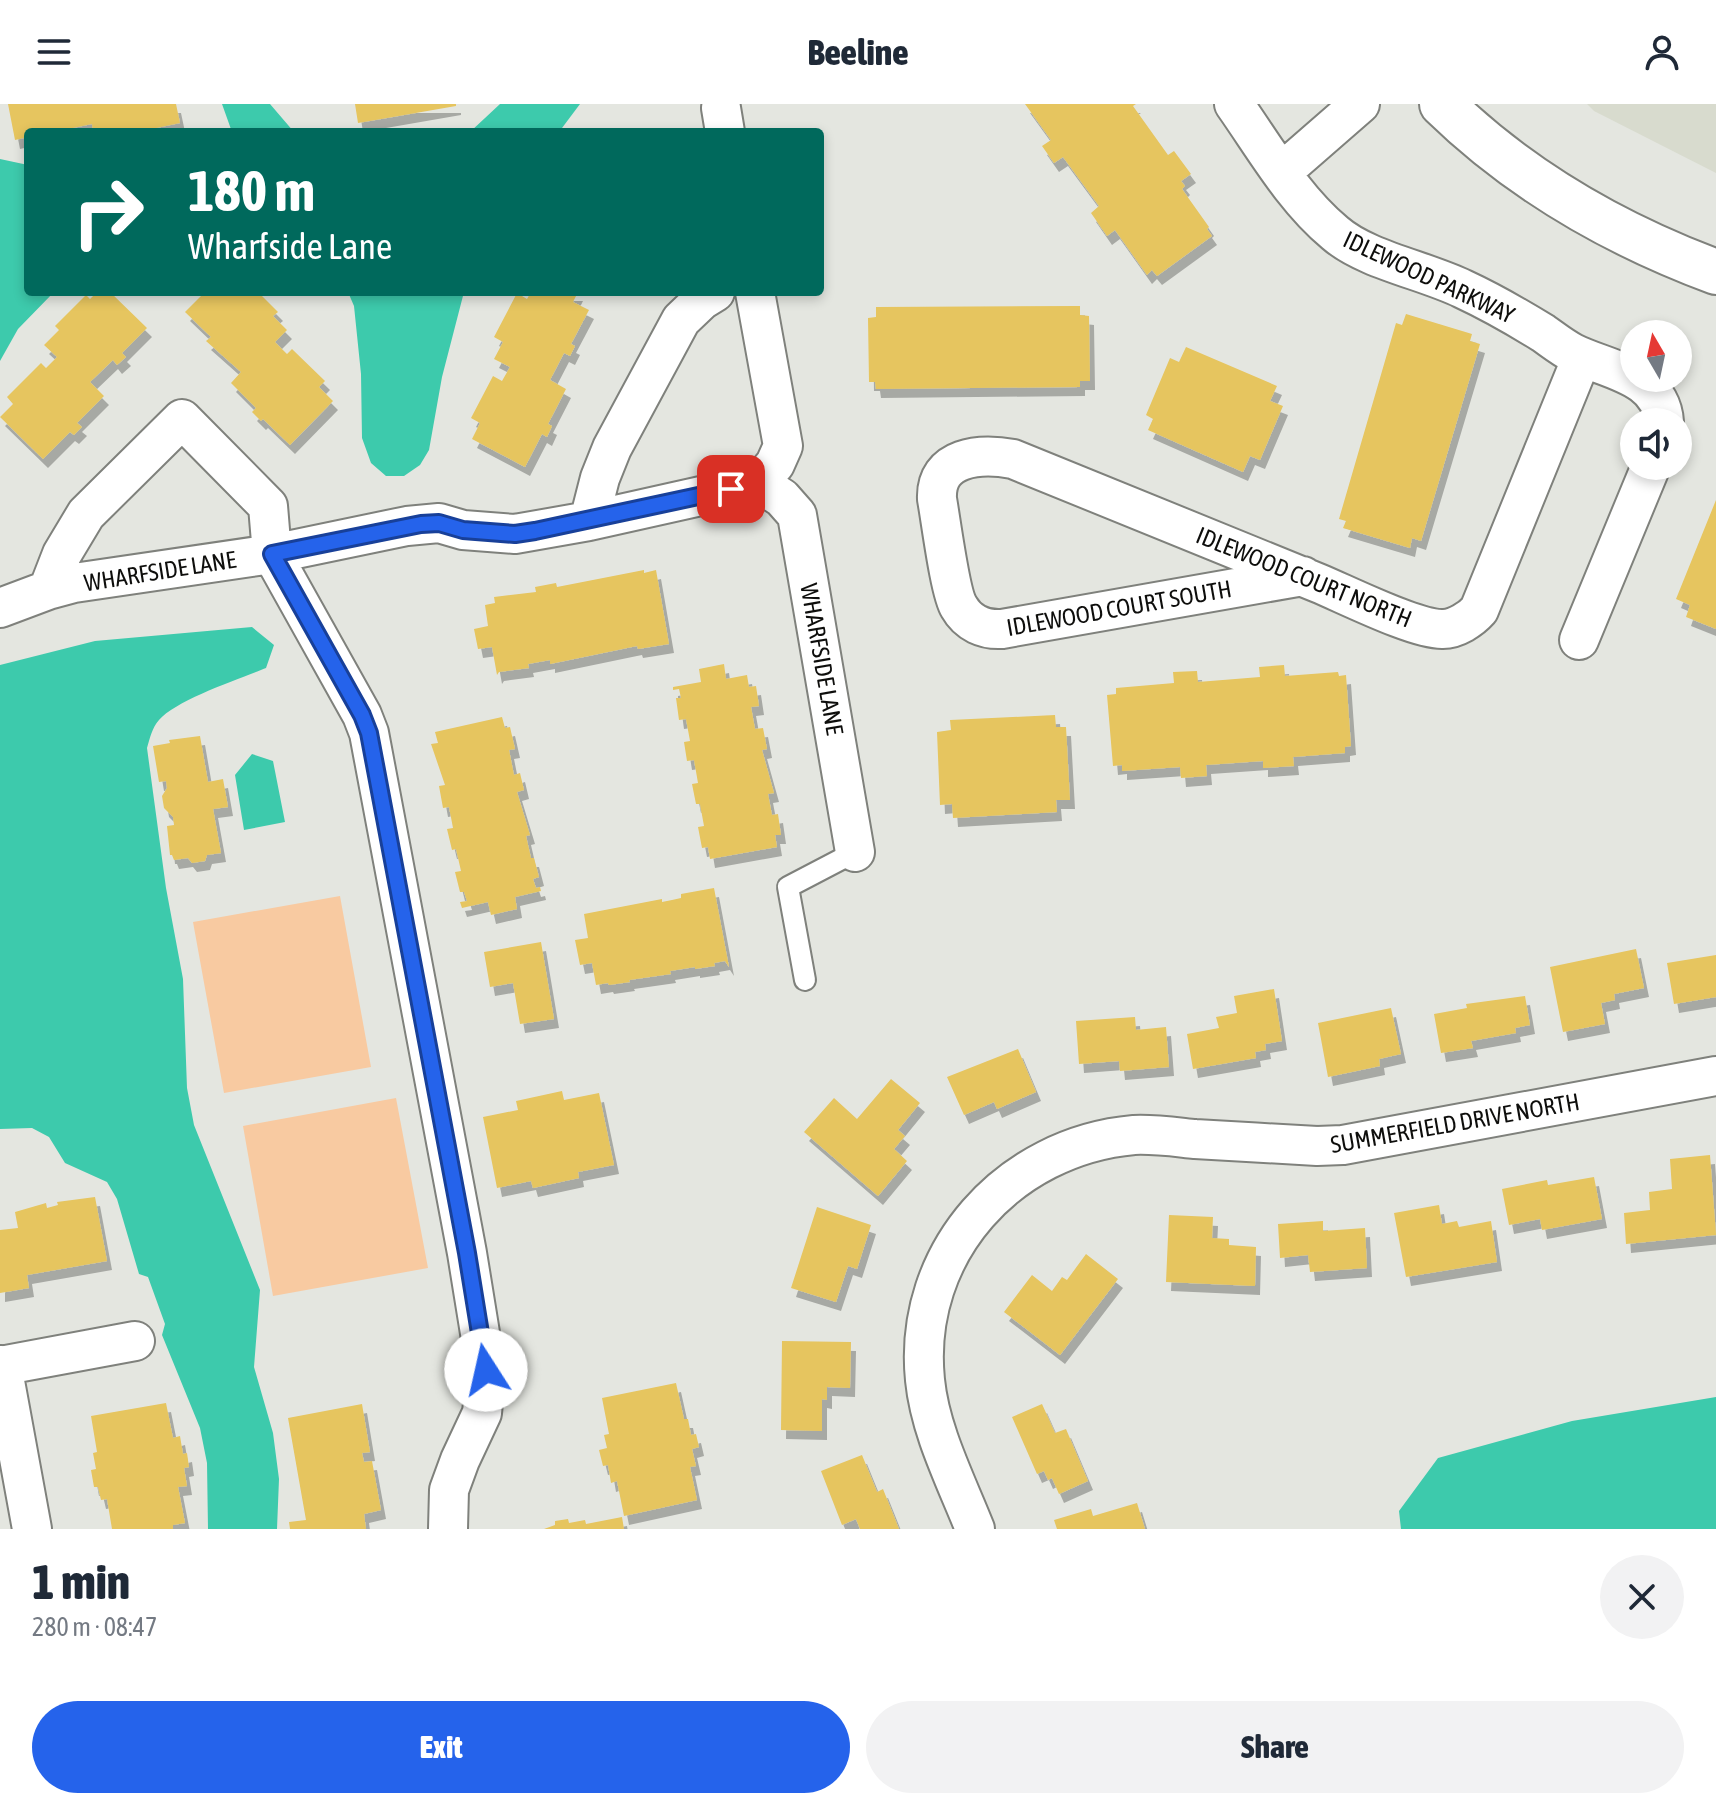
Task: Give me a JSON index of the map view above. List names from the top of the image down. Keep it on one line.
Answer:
{"streets":{"street":["IDLEWOOD PARKWAY","WHARFSIDE LANE","IDLEWOOD COURT NORTH","IDLEWOOD COURT SOUTH","SUMMERFIELD DRIVE NORTH"]},"crossings":[["IDLEWOOD PARKWAY","IDLEWOOD COURT NORTH"],["IDLEWOOD COURT NORTH","IDLEWOOD COURT SOUTH"]],"north":"top","page":{"header":"Beeline","turn":["180 m","Wharfside Lane"],"heading":["1 min","280 m · 08:47"],"buttons":["Exit","Share"]}}
